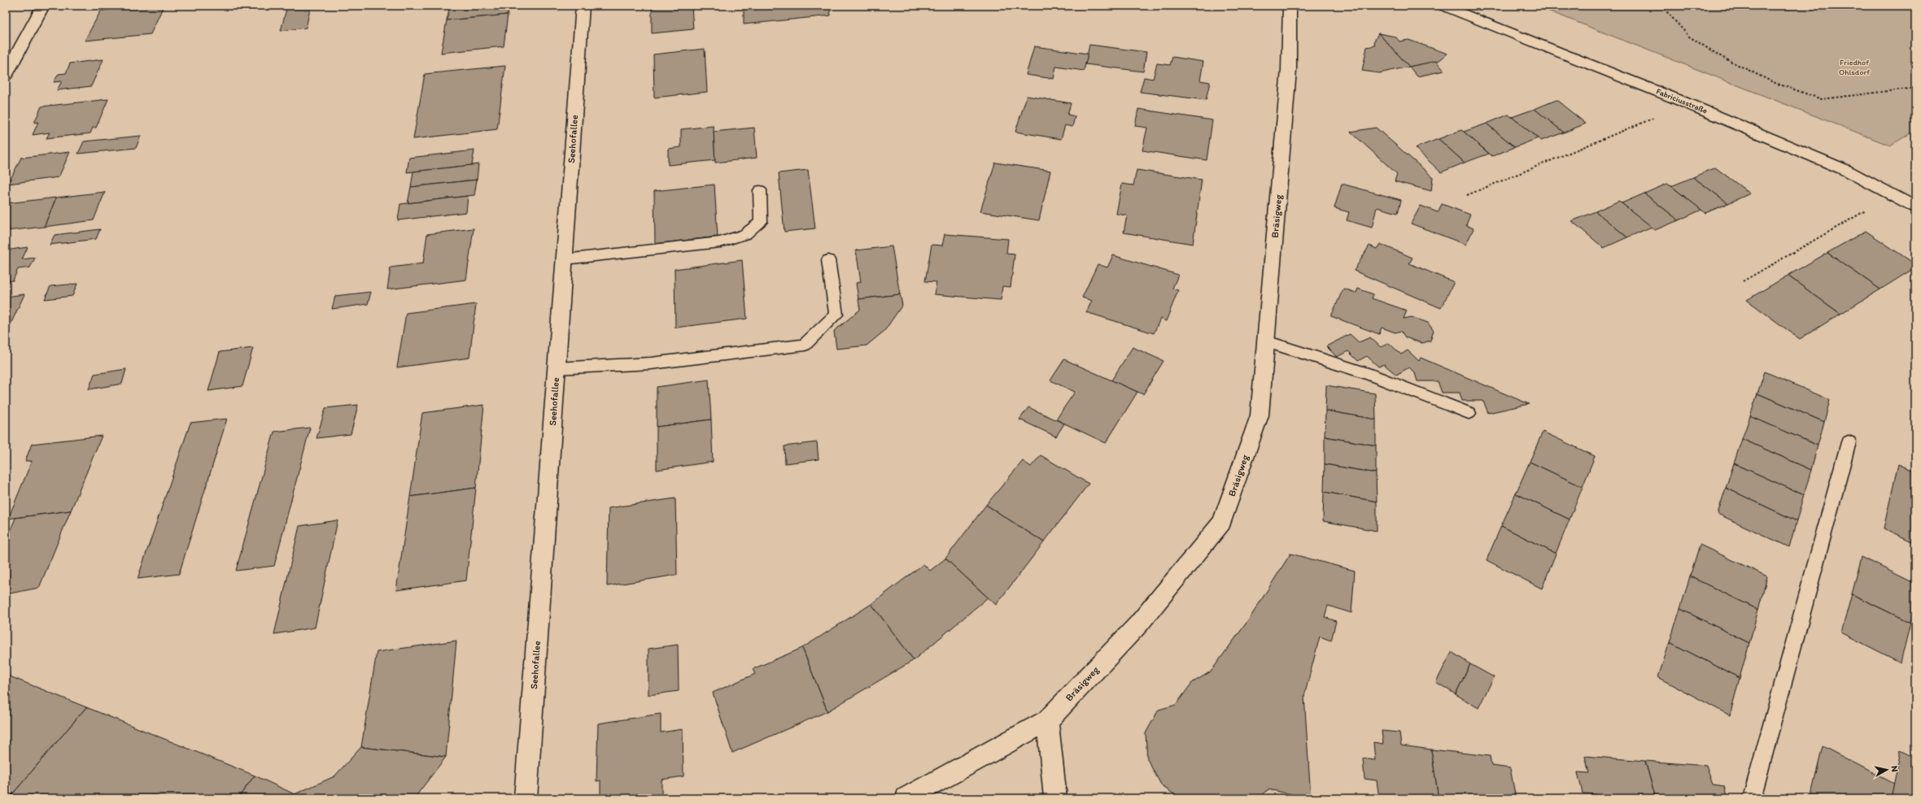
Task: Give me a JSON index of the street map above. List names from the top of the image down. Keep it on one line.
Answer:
{"streets":{"street":["Fabriciusstraße","Seehofallee","Bräsigweg"]},"parks":["Friedhof Ohlsdorf"],"north":"right"}
